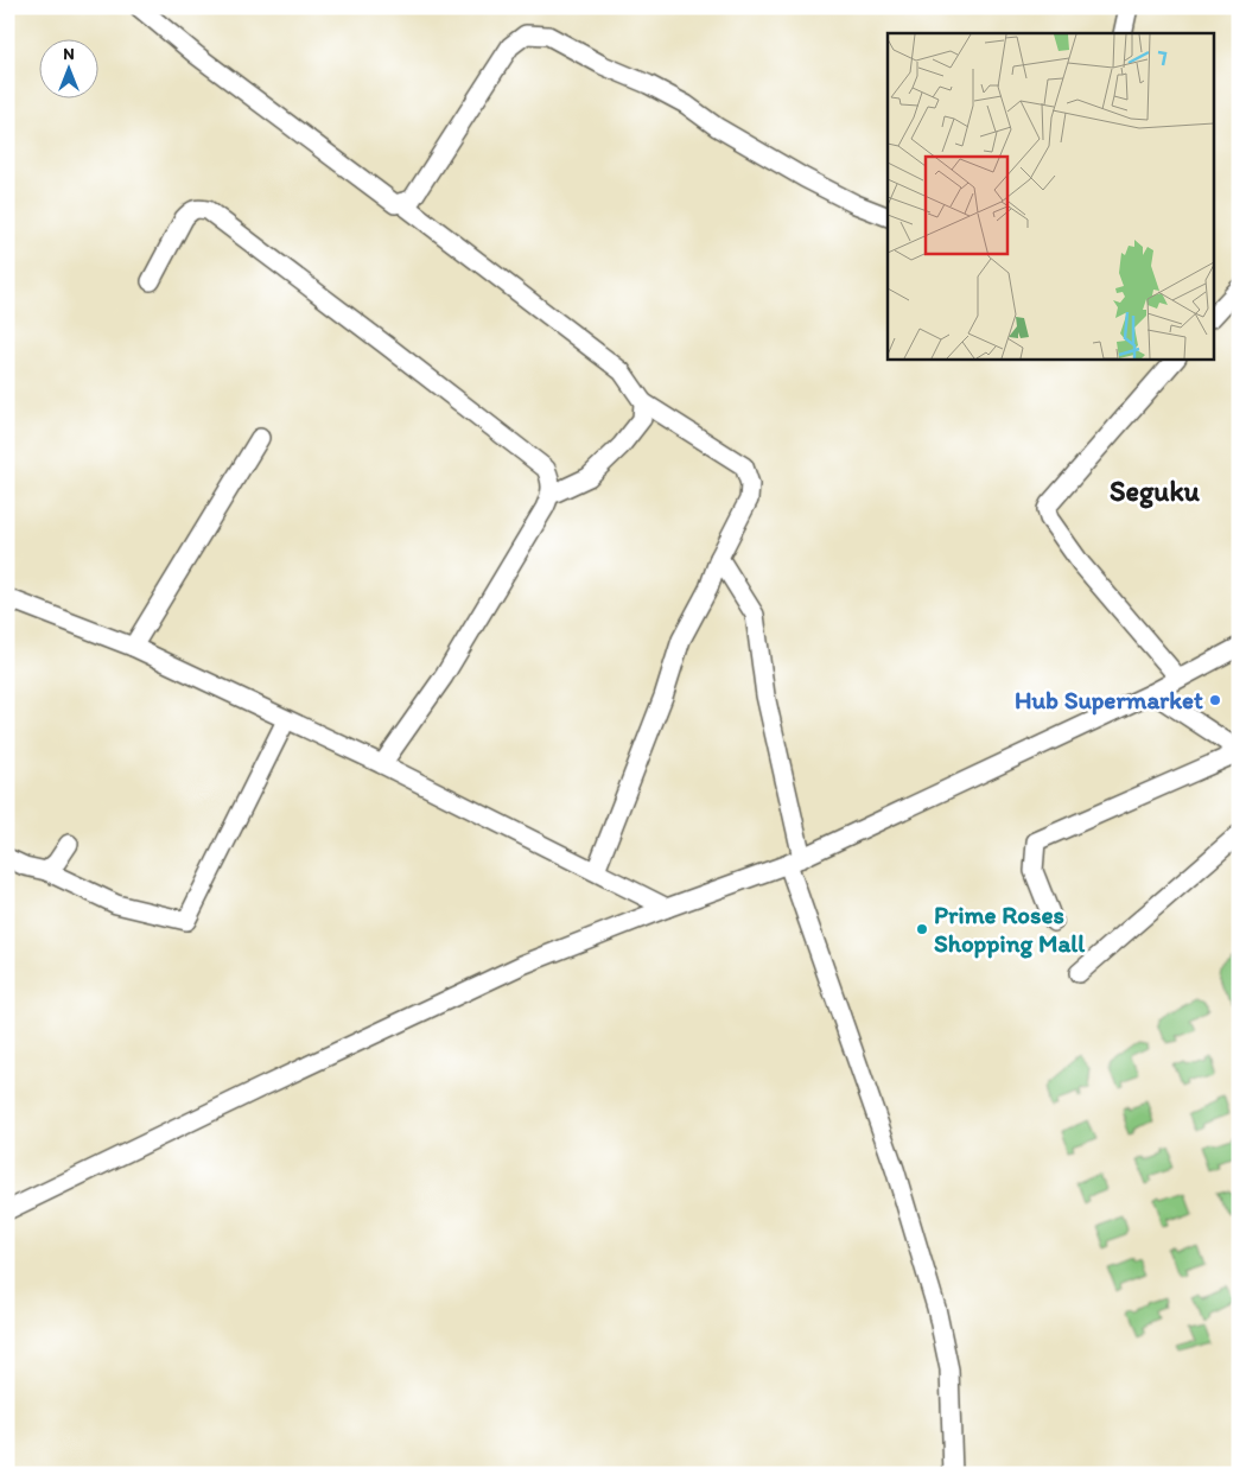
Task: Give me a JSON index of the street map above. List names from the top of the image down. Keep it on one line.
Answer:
{"districts":["Seguku"],"places":["Hub Supermarket","Prime Roses Shopping Mall"],"north":"top"}
